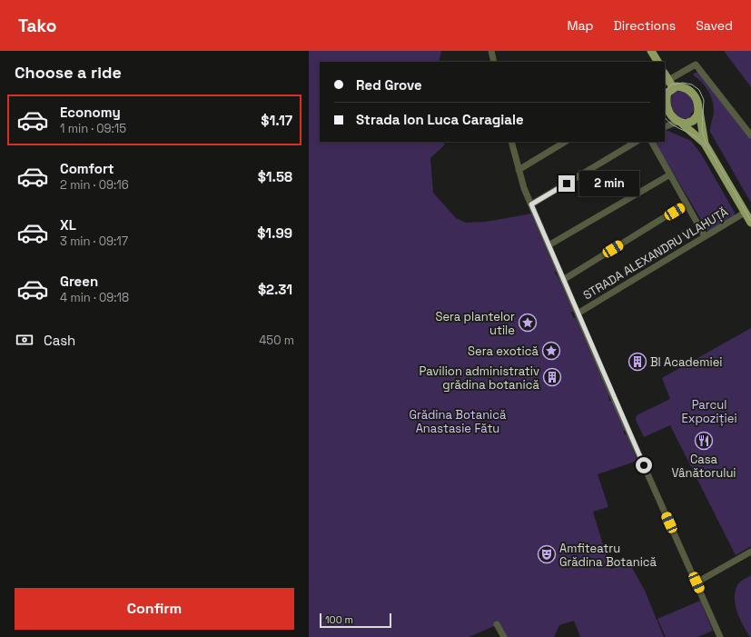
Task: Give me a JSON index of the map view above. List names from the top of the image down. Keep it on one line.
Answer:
{"streets":{"street":["STRADA ALEXANDRU VLAHUȚĂ"]},"parks":["Parcul Expoziției","Grădina Botanică Anastasie Fătu"],"places":{"place":["Sera plantelor utile","Sera exotică"],"building":["Bl Academiei","Pavilion administrativ grădina botanică"],"restaurant":["Casa Vânătorului"],"theatre":["Amfiteatru Grădina Botanică"]},"scale_bar":"100 m","page":{"header":"Tako","nav":["Map","Directions","Saved"],"heading":"Choose a ride","banner":["Red Grove","Strada Ion Luca Caragiale"],"list":[{"name":"Economy","note":"1 min · 09:15","value":"$1.17"},{"name":"Comfort","note":"2 min · 09:16","value":"$1.58"},{"name":"XL","note":"3 min · 09:17","value":"$1.99"},{"name":"Green","note":"4 min · 09:18","value":"$2.31"}],"bubble":"2 min","pay":["Cash","450 m"],"buttons":"Confirm","scale":"100 m"}}
